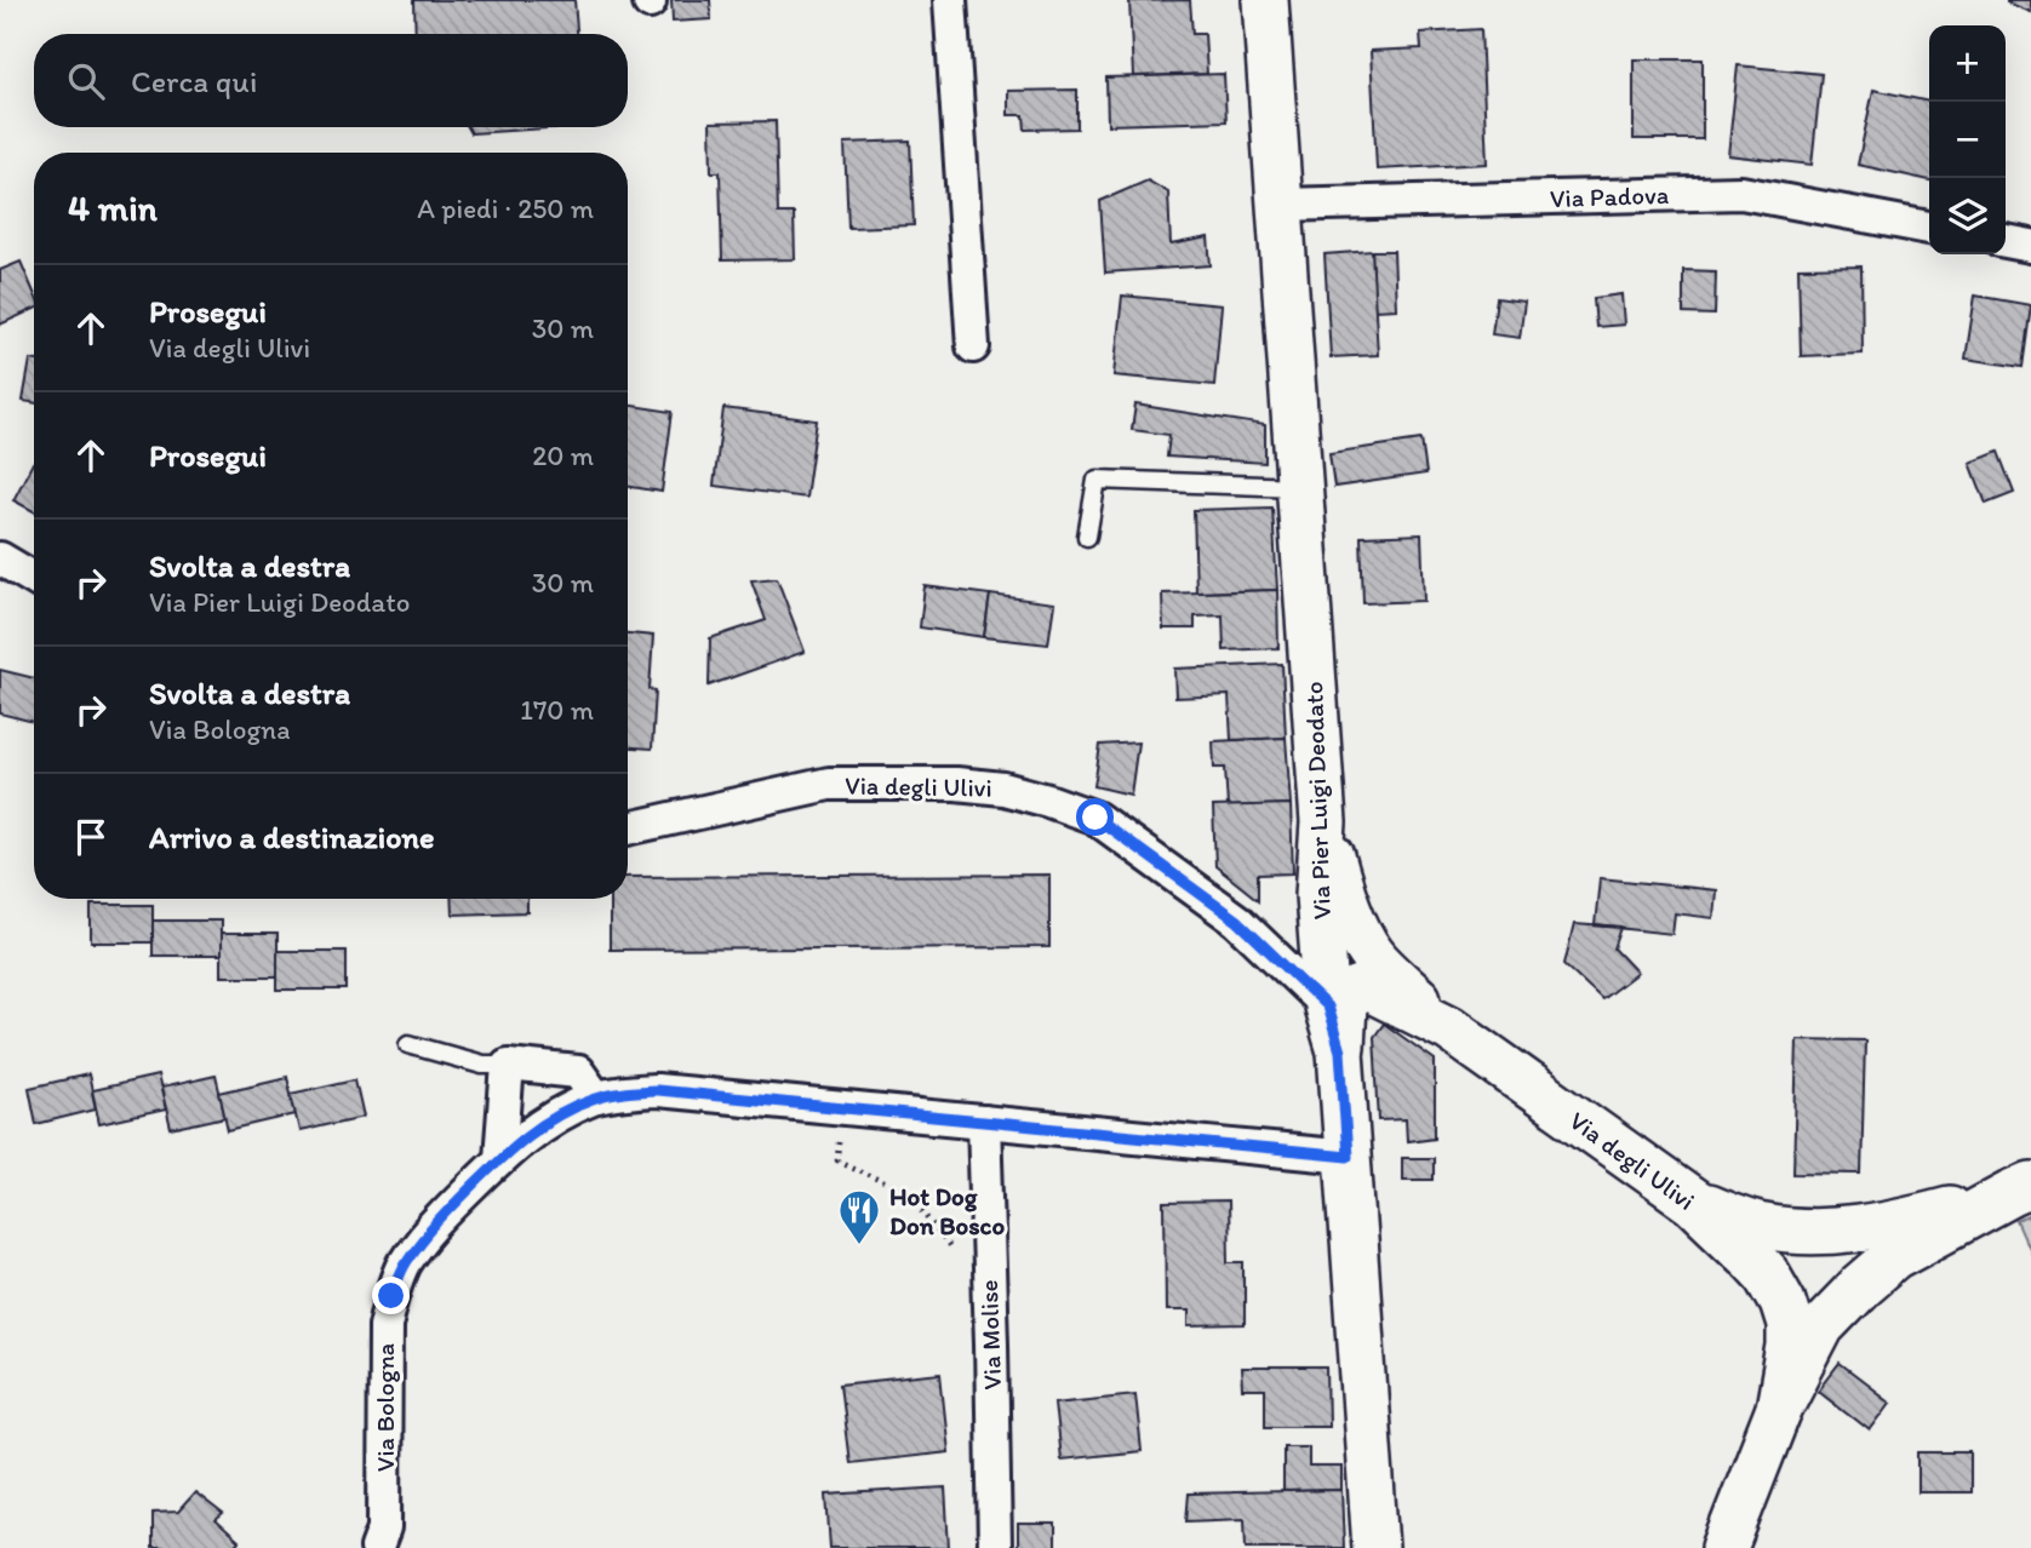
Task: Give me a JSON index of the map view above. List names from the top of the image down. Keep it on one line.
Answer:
{"streets":{"street":["Via Padova","Via degli Ulivi","Via Pier Luigi Deodato","Via Molise","Via Bologna"]},"crossings":[["Via Padova","Via Pier Luigi Deodato"],["Via Pier Luigi Deodato","Via Bologna"],["Via Molise","Via Bologna"]],"places":{"restaurant":["Hot Dog Don Bosco"]},"page":{"map_buttons":["+","−"],"search":"Cerca qui","heading":["4 min","A piedi · 250 m"],"list":[["Prosegui","Via degli Ulivi","30 m"],["Prosegui","20 m"],["Svolta a destra","Via Pier Luigi Deodato","30 m"],["Svolta a destra","Via Bologna","170 m"],"Arrivo a destinazione"]}}
